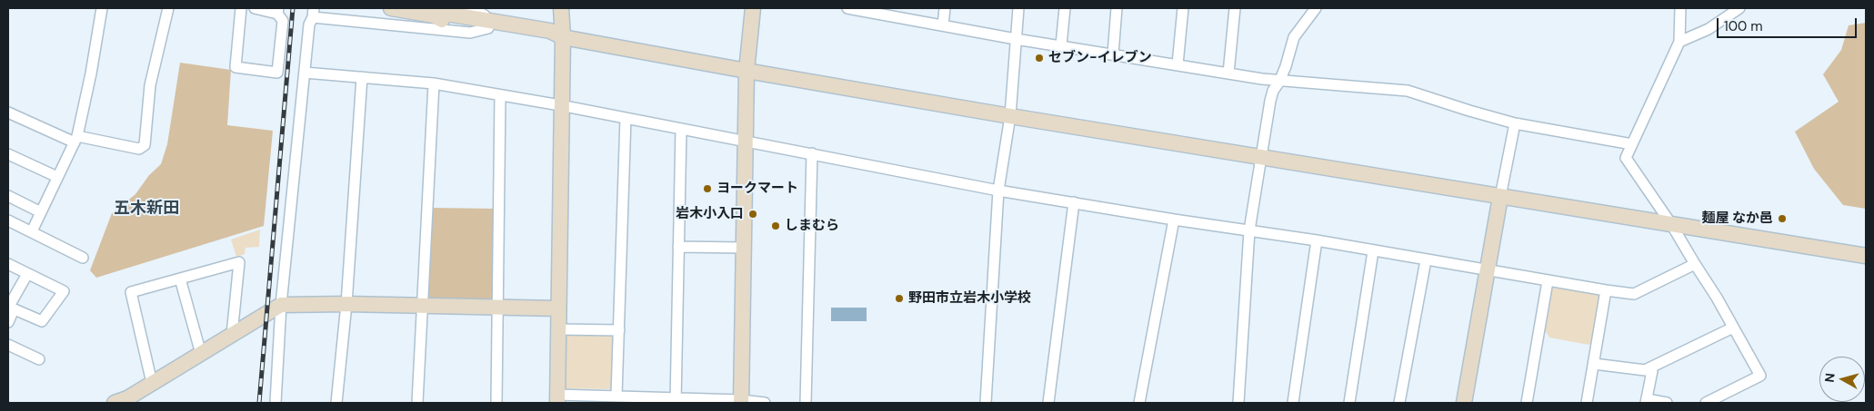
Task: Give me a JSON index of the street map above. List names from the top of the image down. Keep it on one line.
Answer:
{"districts":["五木新田"],"places":["セブン-イレブン","ヨークマート","岩木小入口","麺屋 なか邑","しまむら","野田市立岩木小学校"],"scale_bar":"100 m","north":"left"}
